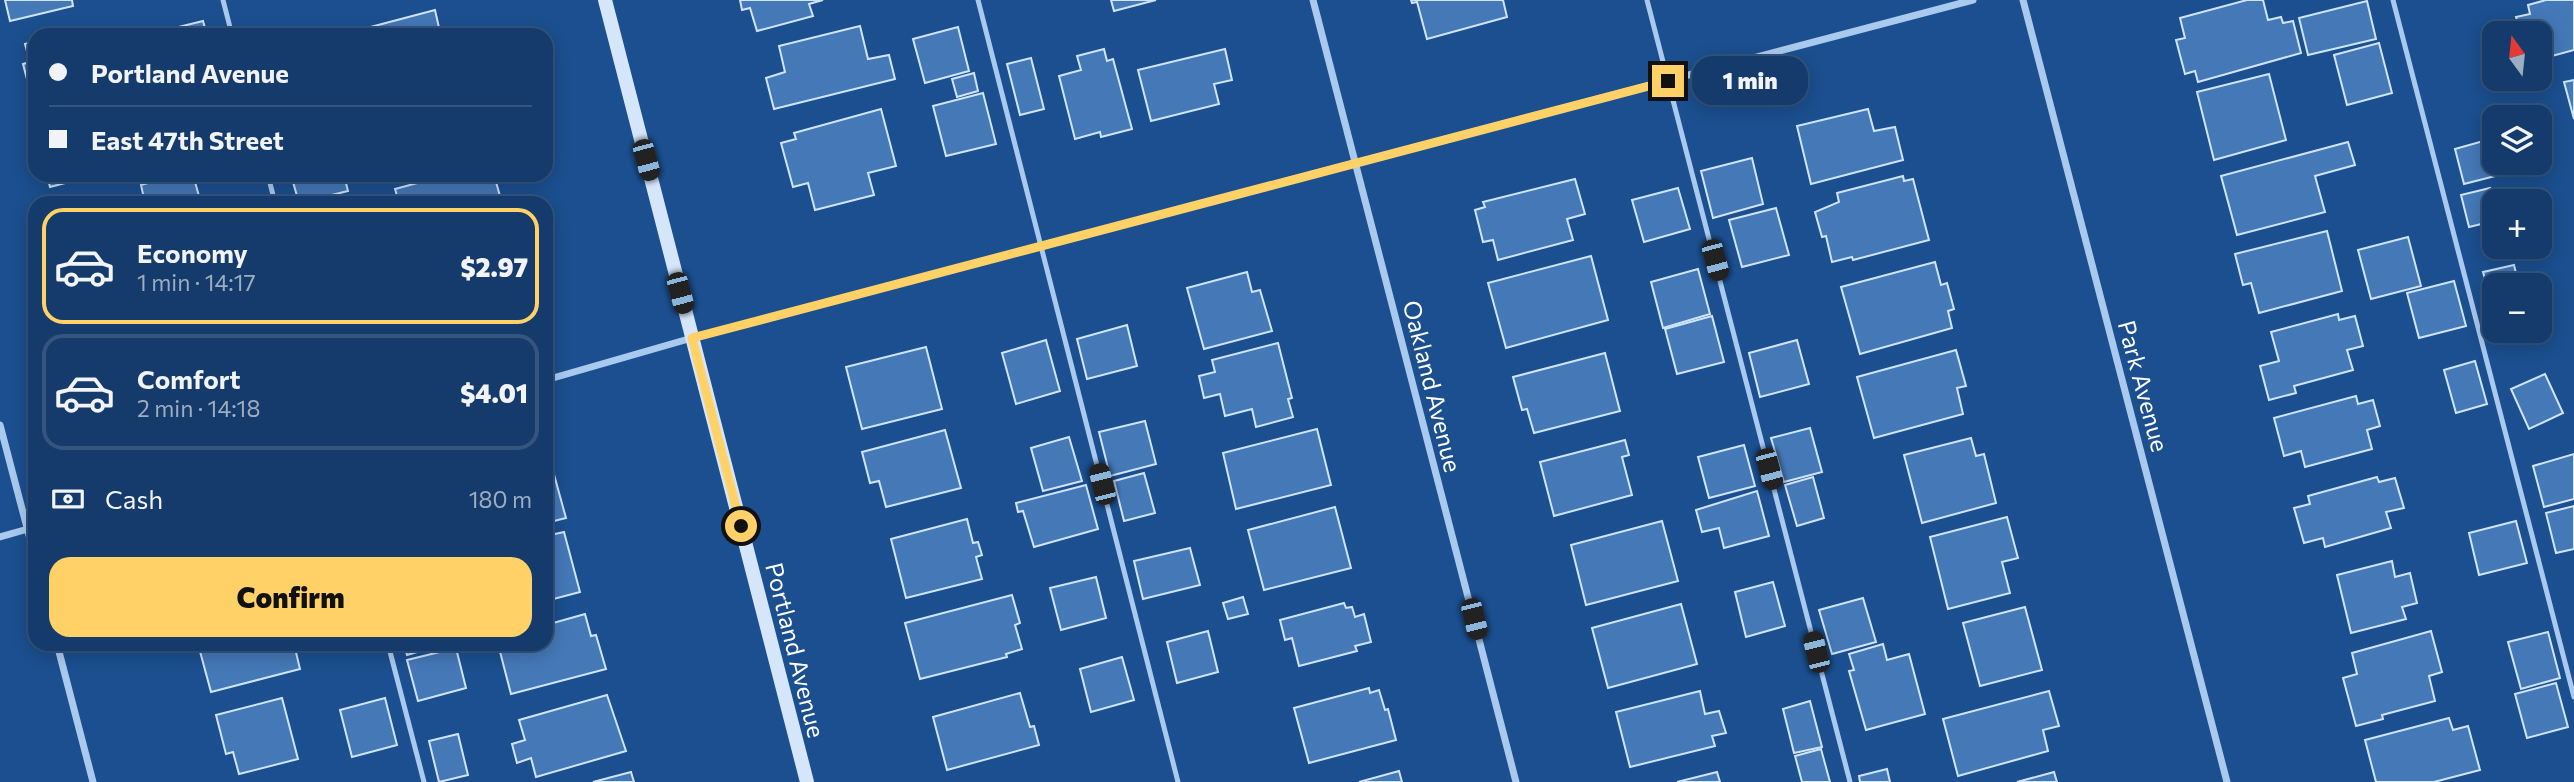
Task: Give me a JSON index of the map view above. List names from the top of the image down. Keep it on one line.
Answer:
{"streets":{"street":["Oakland Avenue","Park Avenue","Portland Avenue"]},"north":"top","page":{"map_buttons":["+","−"],"banner":["Portland Avenue","East 47th Street"],"bubble":"1 min","list":[{"name":"Economy","note":"1 min · 14:17","value":"$2.97"},{"name":"Comfort","note":"2 min · 14:18","value":"$4.01"}],"pay":["Cash","180 m"],"buttons":"Confirm"}}
